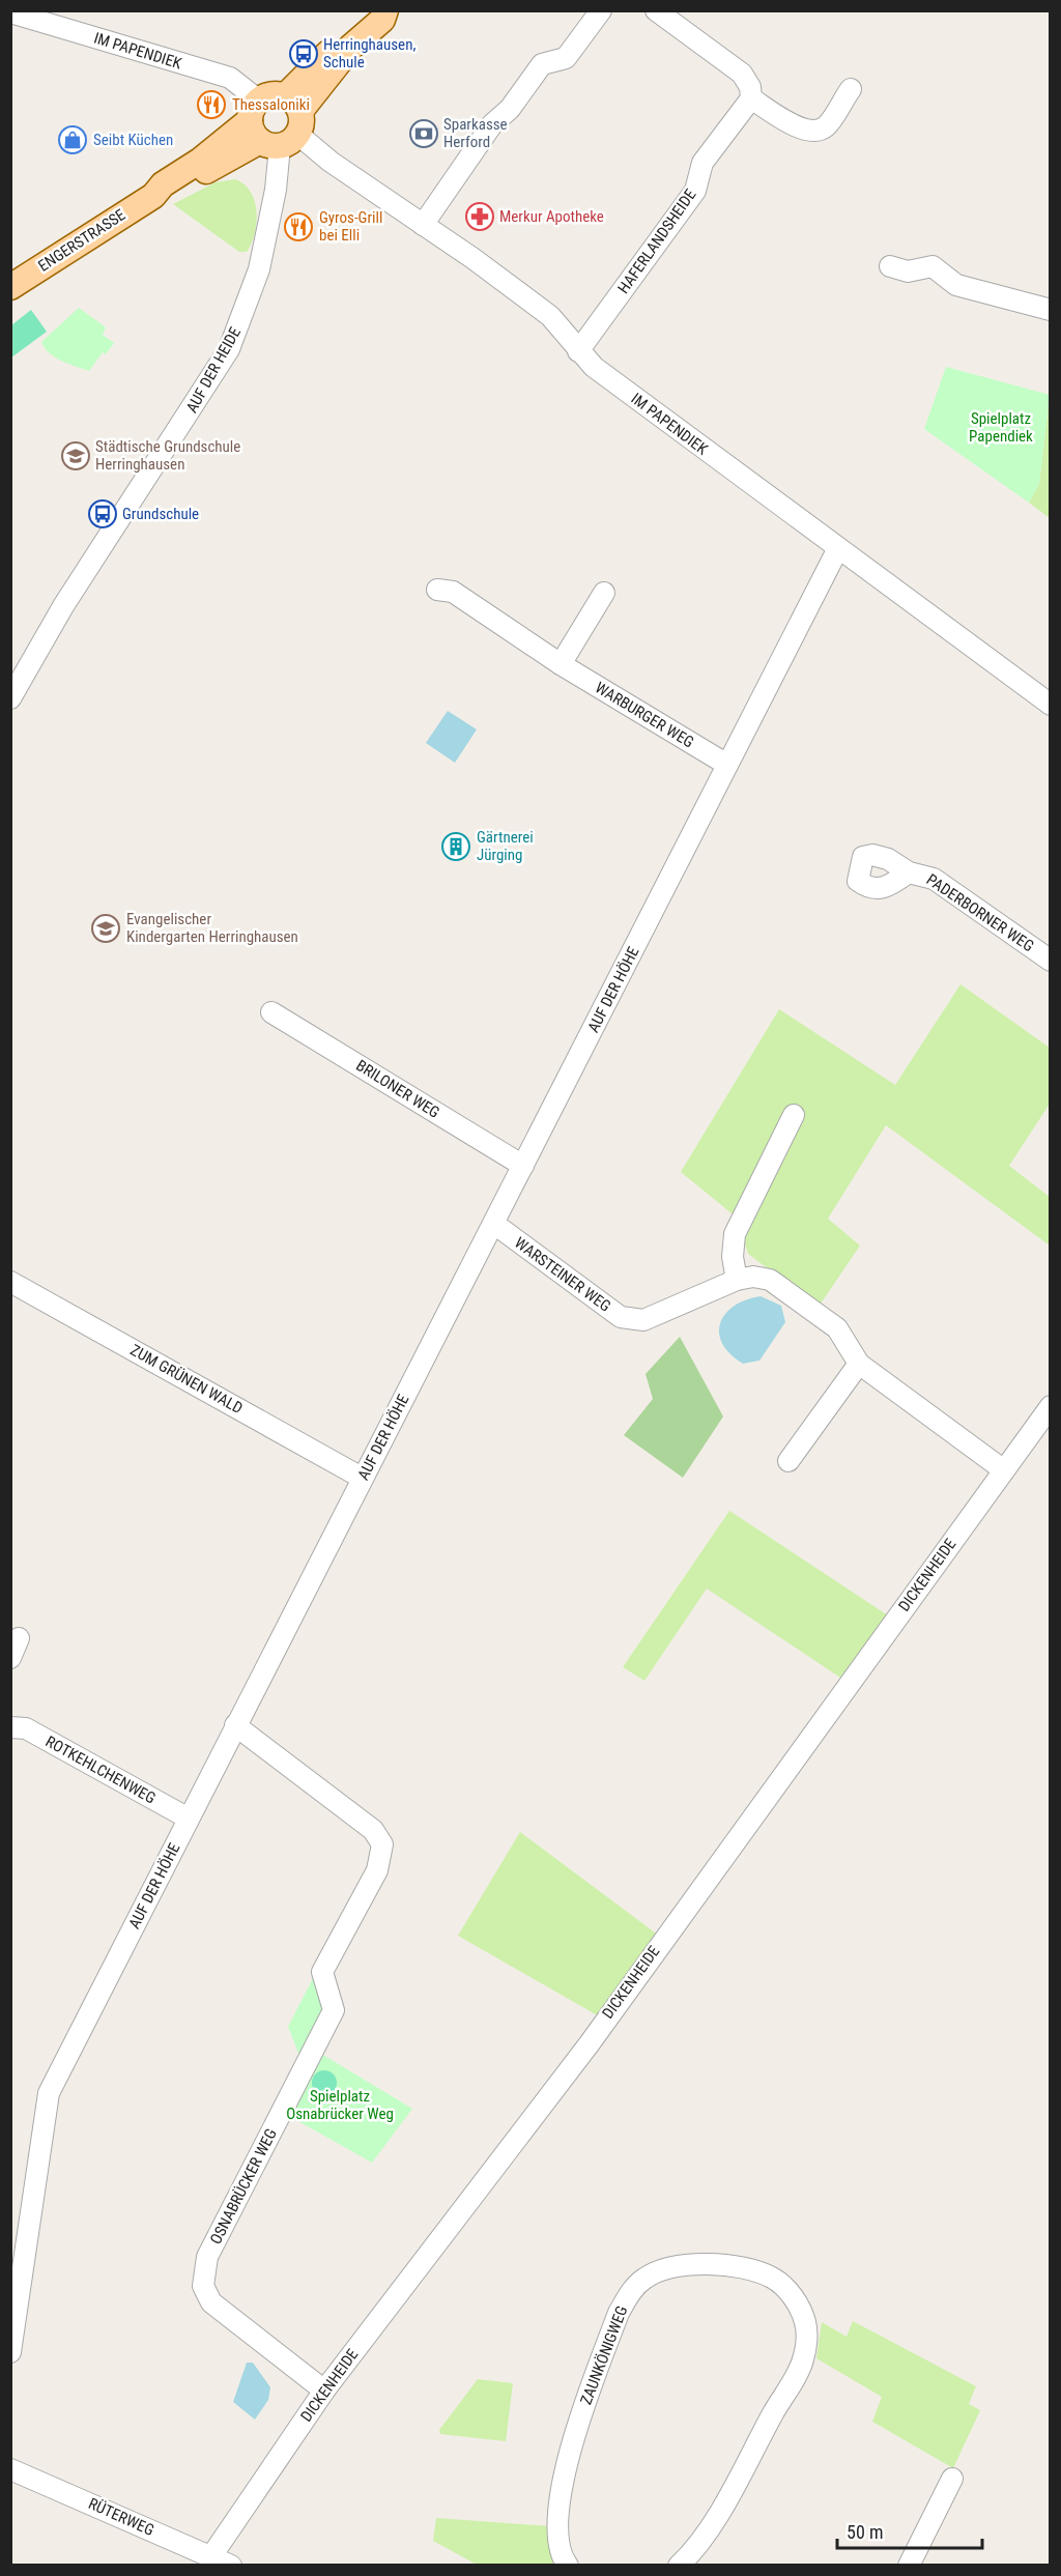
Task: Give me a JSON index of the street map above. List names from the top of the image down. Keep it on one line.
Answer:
{"streets":{"main road":["ENGERSTRASSE"],"street":["IM PAPENDIEK","HAFERLANDSHEIDE","AUF DER HEIDE","WARBURGER WEG","PADERBORNER WEG","AUF DER HÖHE","BRILONER WEG","WARSTEINER WEG","ZUM GRÜNEN WALD","DICKENHEIDE","ROTKEHLCHENWEG","OSNABRÜCKER WEG","ZAUNKÖNIGWEG","RÜTERWEG"]},"crossings":[["IM PAPENDIEK","ENGERSTRASSE"],["IM PAPENDIEK","HAFERLANDSHEIDE"],["IM PAPENDIEK","AUF DER HEIDE"],["IM PAPENDIEK","AUF DER HÖHE"],["ENGERSTRASSE","AUF DER HEIDE"],["WARBURGER WEG","AUF DER HÖHE"],["AUF DER HÖHE","BRILONER WEG"],["AUF DER HÖHE","WARSTEINER WEG"],["AUF DER HÖHE","ZUM GRÜNEN WALD"],["AUF DER HÖHE","ROTKEHLCHENWEG"],["AUF DER HÖHE","OSNABRÜCKER WEG"],["WARSTEINER WEG","DICKENHEIDE"],["DICKENHEIDE","OSNABRÜCKER WEG"],["DICKENHEIDE","RÜTERWEG"]],"parks":["Spielplatz Papendiek","Spielplatz Osnabrücker Weg"],"places":{"bus stop":["Herringhausen, Schule","Grundschule"],"restaurant":["Thessaloniki","Gyros-Grill bei Elli"],"bank":["Sparkasse Herford"],"shop":["Seibt Küchen"],"pharmacy":["Merkur Apotheke"],"school or university":["Städtische Grundschule Herringhausen","Evangelischer Kindergarten Herringhausen"],"building":["Gärtnerei Jürging"]},"scale_bar":"50 m"}
